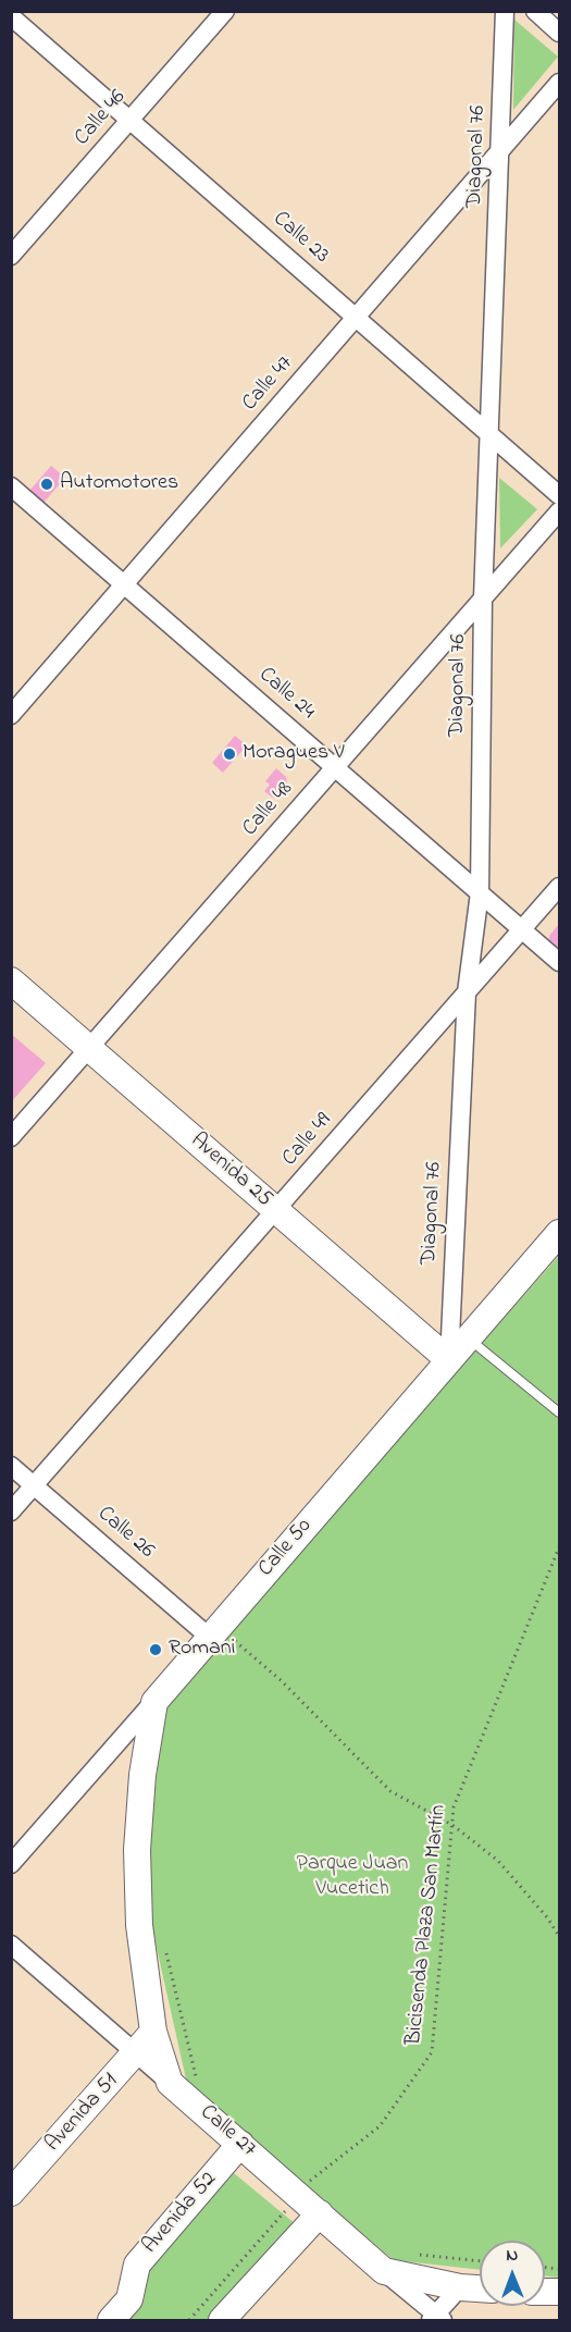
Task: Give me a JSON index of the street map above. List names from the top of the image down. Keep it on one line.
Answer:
{"streets":{"main road":["Avenida 25","Calle 50","Avenida 51","Calle 27","Avenida 52"],"street":["Calle 46","Diagonal 76","Calle 23","Calle 47","Calle 24","Calle 48","Calle 49","Calle 26"],"path":["Bicisenda Plaza San Martín"]},"crossings":[["Calle 46","Calle 23"],["Diagonal 76","Calle 23"],["Diagonal 76","Calle 47"],["Diagonal 76","Calle 24"],["Diagonal 76","Calle 48"],["Diagonal 76","Calle 49"],["Diagonal 76","Calle 50"],["Calle 23","Calle 47"],["Calle 47","Calle 24"],["Calle 24","Calle 48"],["Calle 24","Calle 49"],["Calle 48","Avenida 25"],["Calle 49","Avenida 25"],["Calle 49","Calle 26"],["Avenida 25","Calle 50"],["Calle 26","Calle 50"],["Bicisenda Plaza San Martín","Calle 27"],["Avenida 51","Calle 27"],["Calle 27","Avenida 52"]],"parks":["Parque Juan Vucetich"],"places":["Automotores","Moragues V","Romani"],"north":"top"}
